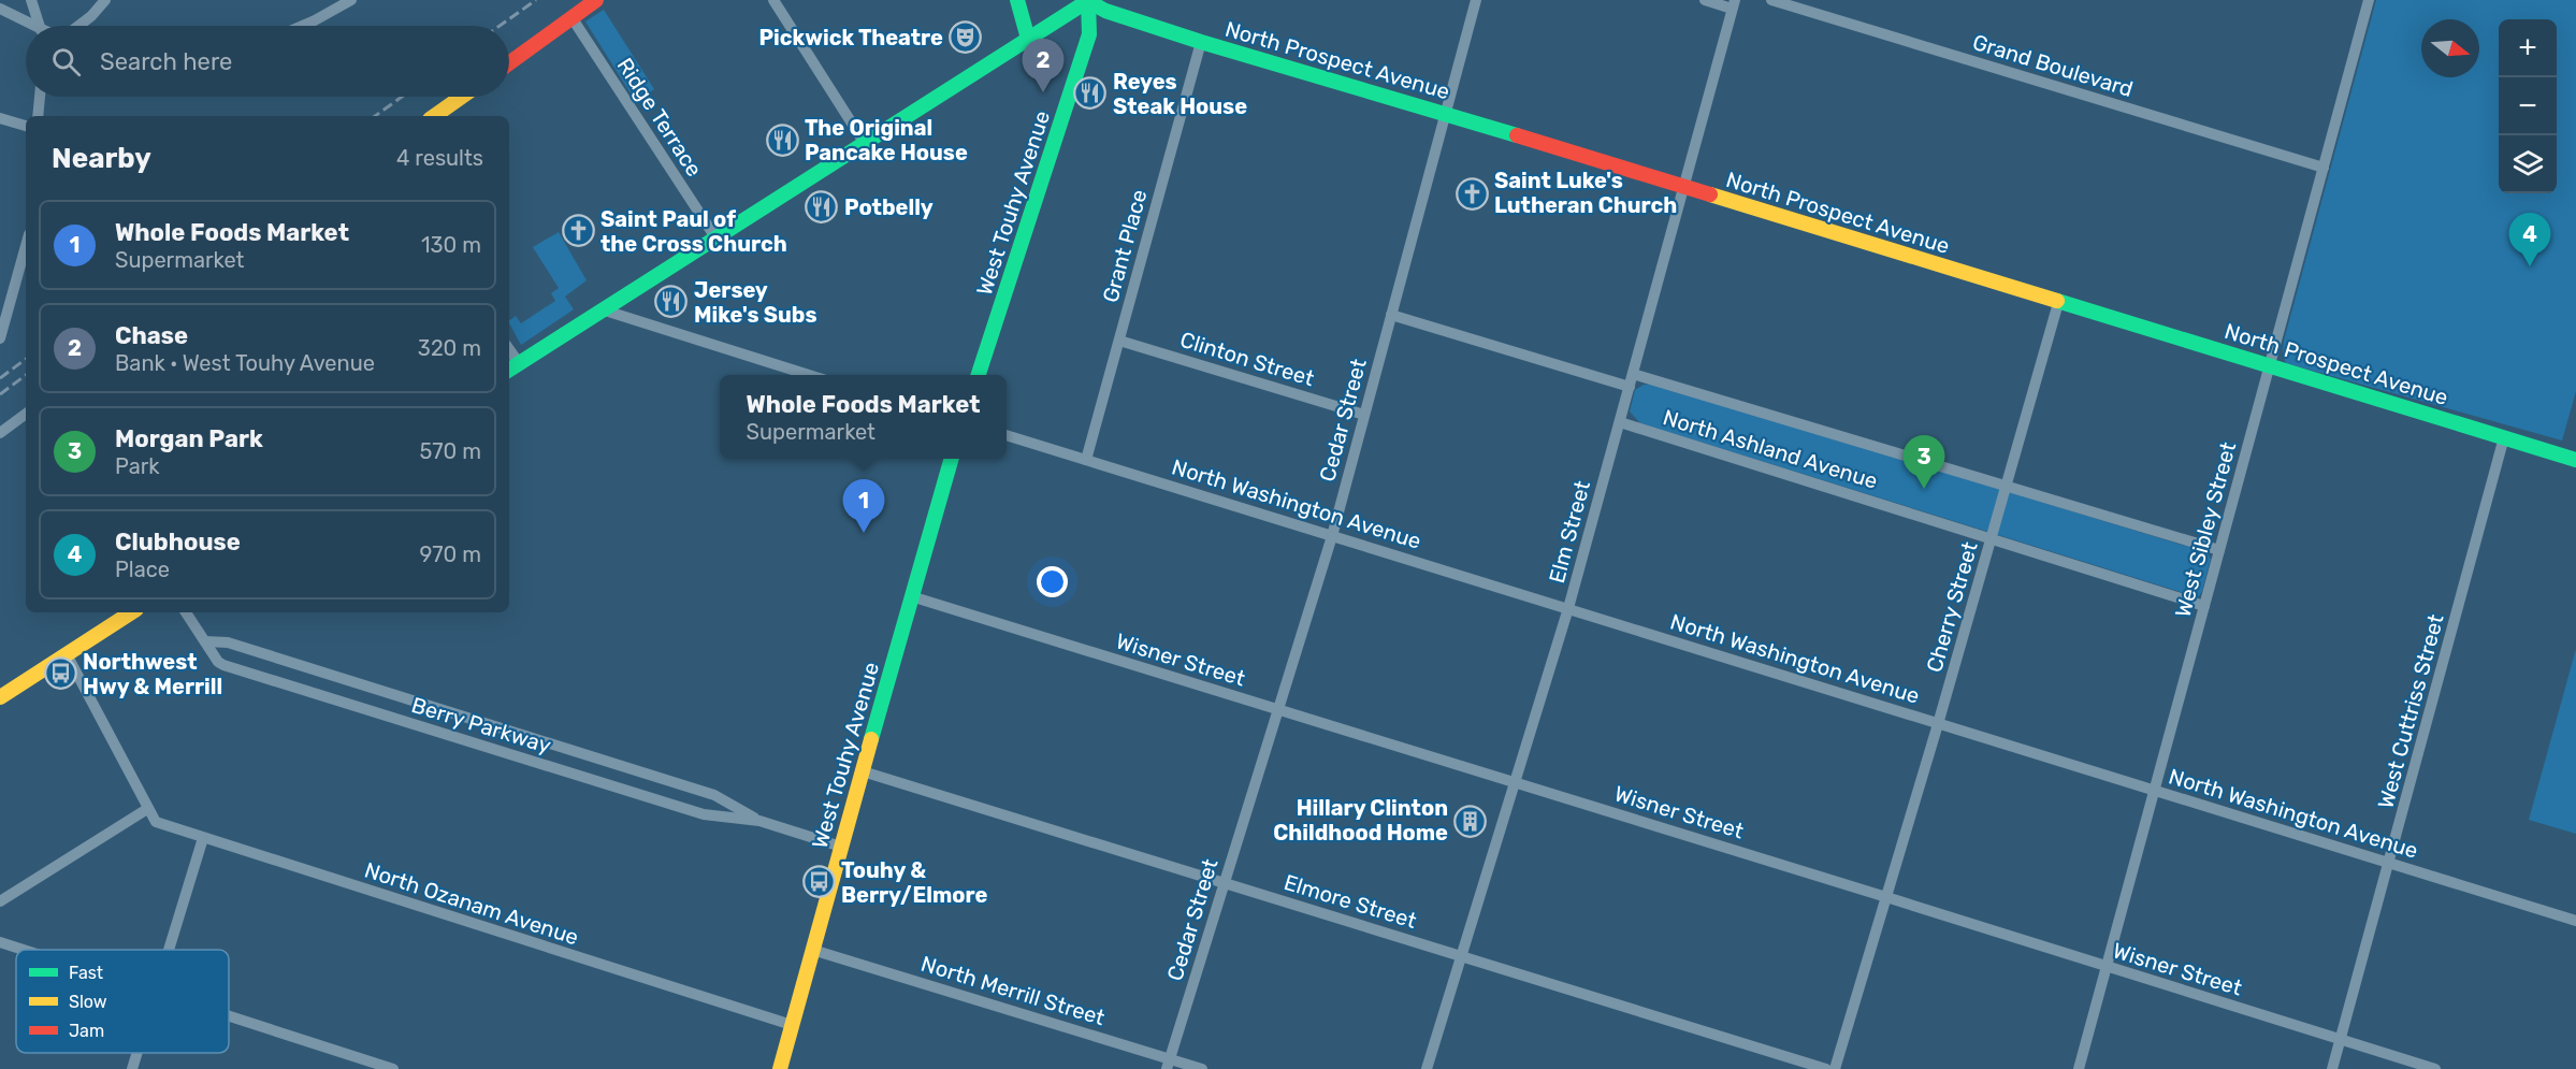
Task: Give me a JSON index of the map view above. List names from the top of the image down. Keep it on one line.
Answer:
{"streets":{"main road":["North Prospect Avenue","West Touhy Avenue"],"street":["Grand Boulevard","Ridge Terrace","Grant Place","Clinton Street","Cedar Street","North Ashland Avenue","North Washington Avenue","West Sibley Street","Elm Street","Cherry Street","Wisner Street","West Cuttriss Street","Berry Parkway","Elmore Street","North Ozanam Avenue","North Merrill Street"]},"crossings":[["North Prospect Avenue","West Touhy Avenue"],["North Prospect Avenue","Grant Place"],["North Prospect Avenue","Cedar Street"],["North Prospect Avenue","West Sibley Street"],["North Prospect Avenue","Elm Street"],["North Prospect Avenue","Cherry Street"],["North Prospect Avenue","West Cuttriss Street"],["Grand Boulevard","West Sibley Street"],["West Touhy Avenue","Wisner Street"],["West Touhy Avenue","Berry Parkway"],["West Touhy Avenue","Elmore Street"],["West Touhy Avenue","North Ozanam Avenue"],["West Touhy Avenue","North Merrill Street"],["Grant Place","Clinton Street"],["Grant Place","North Washington Avenue"],["Clinton Street","Cedar Street"],["Cedar Street","North Washington Avenue"],["Cedar Street","Wisner Street"],["Cedar Street","Elmore Street"],["Cedar Street","North Merrill Street"],["North Ashland Avenue","West Sibley Street"],["North Ashland Avenue","Elm Street"],["North Ashland Avenue","Cherry Street"],["North Washington Avenue","West Sibley Street"],["North Washington Avenue","Elm Street"],["North Washington Avenue","Cherry Street"],["North Washington Avenue","West Cuttriss Street"],["West Sibley Street","Wisner Street"],["Elm Street","Wisner Street"],["Elm Street","Elmore Street"],["Cherry Street","Wisner Street"],["Wisner Street","West Cuttriss Street"]],"places":{"theatre":["Pickwick Theatre"],"restaurant":["Reyes Steak House","The Original Pancake House","Potbelly","Jersey Mike's Subs"],"church":["Saint Luke's Lutheran Church","Saint Paul of the Cross Church"],"bus stop":["Northwest Hwy & Merrill","Touhy & Berry/Elmore"],"building":["Hillary Clinton Childhood Home"]},"legend":["Fast","Slow","Jam"],"north":"right","page":{"map_buttons":["+","−"],"search":"Search here","pins":["2","4","3","1"],"heading":["Nearby","4 results"],"list":[{"mark":"1","name":"Whole Foods Market","note":"Supermarket","value":"130 m"},{"mark":"2","name":"Chase","note":"Bank · West Touhy Avenue","value":"320 m"},{"mark":"3","name":"Morgan Park","note":"Park","value":"570 m"},{"mark":"4","name":"Clubhouse","note":"Place","value":"970 m"}],"popup":["Whole Foods Market","Supermarket"]}}
